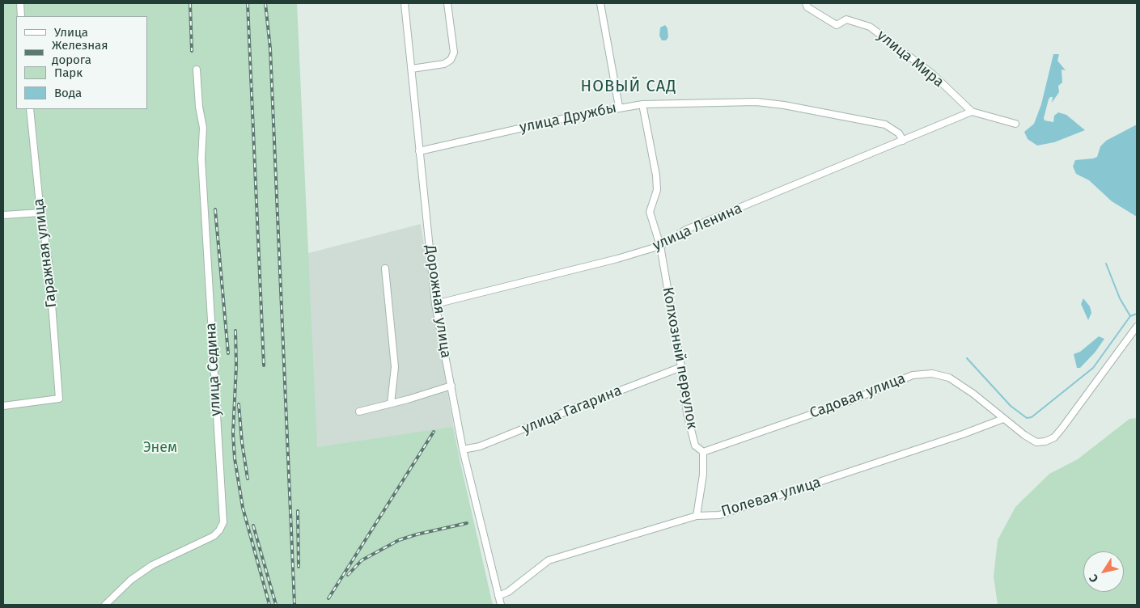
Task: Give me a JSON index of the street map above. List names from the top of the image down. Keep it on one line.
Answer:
{"streets":{"street":["улица Мира","улица Дружбы","улица Ленина","Гаражная улица","Дорожная улица","Колхозный переулок","улица Седина","Садовая улица","улица Гагарина","Полевая улица"]},"crossings":[["улица Мира","улица Ленина"],["улица Дружбы","улица Ленина"],["улица Дружбы","Дорожная улица"],["улица Ленина","Дорожная улица"],["улица Ленина","Колхозный переулок"],["Дорожная улица","улица Гагарина"],["Дорожная улица","Полевая улица"],["Колхозный переулок","Садовая улица"],["Колхозный переулок","улица Гагарина"],["Садовая улица","Полевая улица"]],"districts":["НОВЫЙ САД"],"parks":["Энем"],"legend":["Улица","Железная дорога","Парк","Вода"],"north":"bottom left"}
